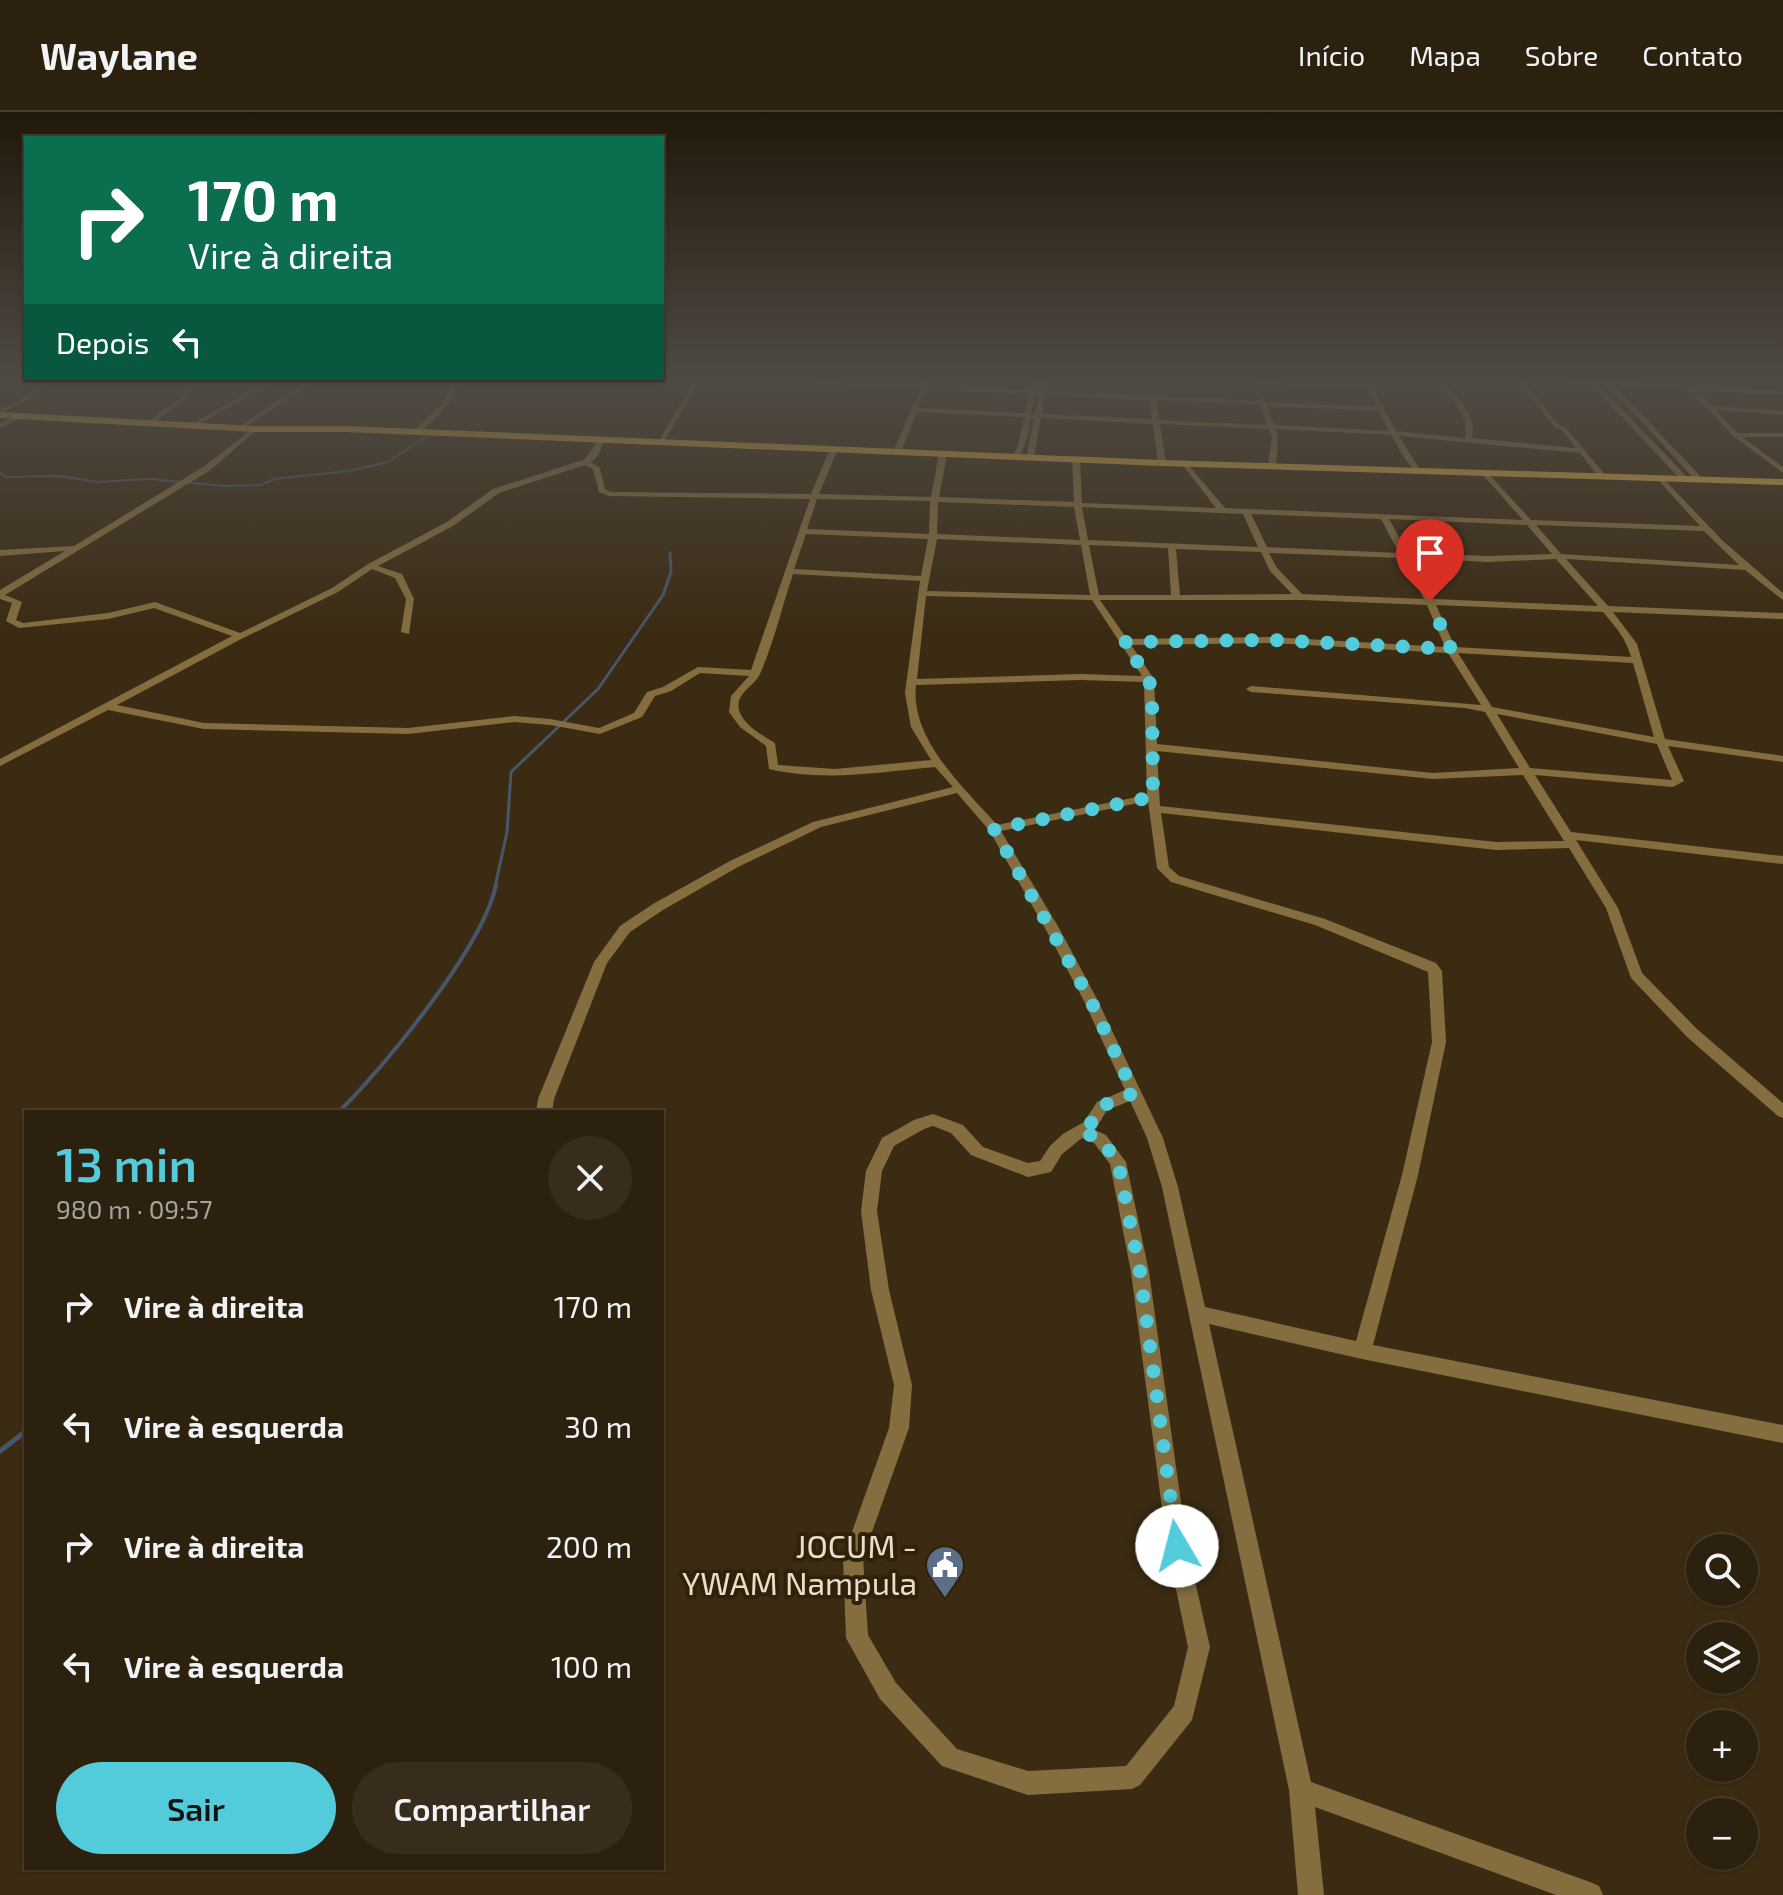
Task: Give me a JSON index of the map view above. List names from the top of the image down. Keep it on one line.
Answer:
{"places":{"public building":["JOCUM - YWAM Nampula"]},"page":{"header":"Waylane","nav":["Início","Mapa","Sobre","Contato"],"turn":["170 m","Vire à direita"],"then":"Depois","heading":["13 min","980 m · 09:57"],"list":[{"name":"Vire à direita","value":"170 m"},{"name":"Vire à esquerda","value":"30 m"},{"name":"Vire à direita","value":"200 m"},{"name":"Vire à esquerda","value":"100 m"}],"map_buttons":["+","−"],"buttons":["Sair","Compartilhar"]}}
